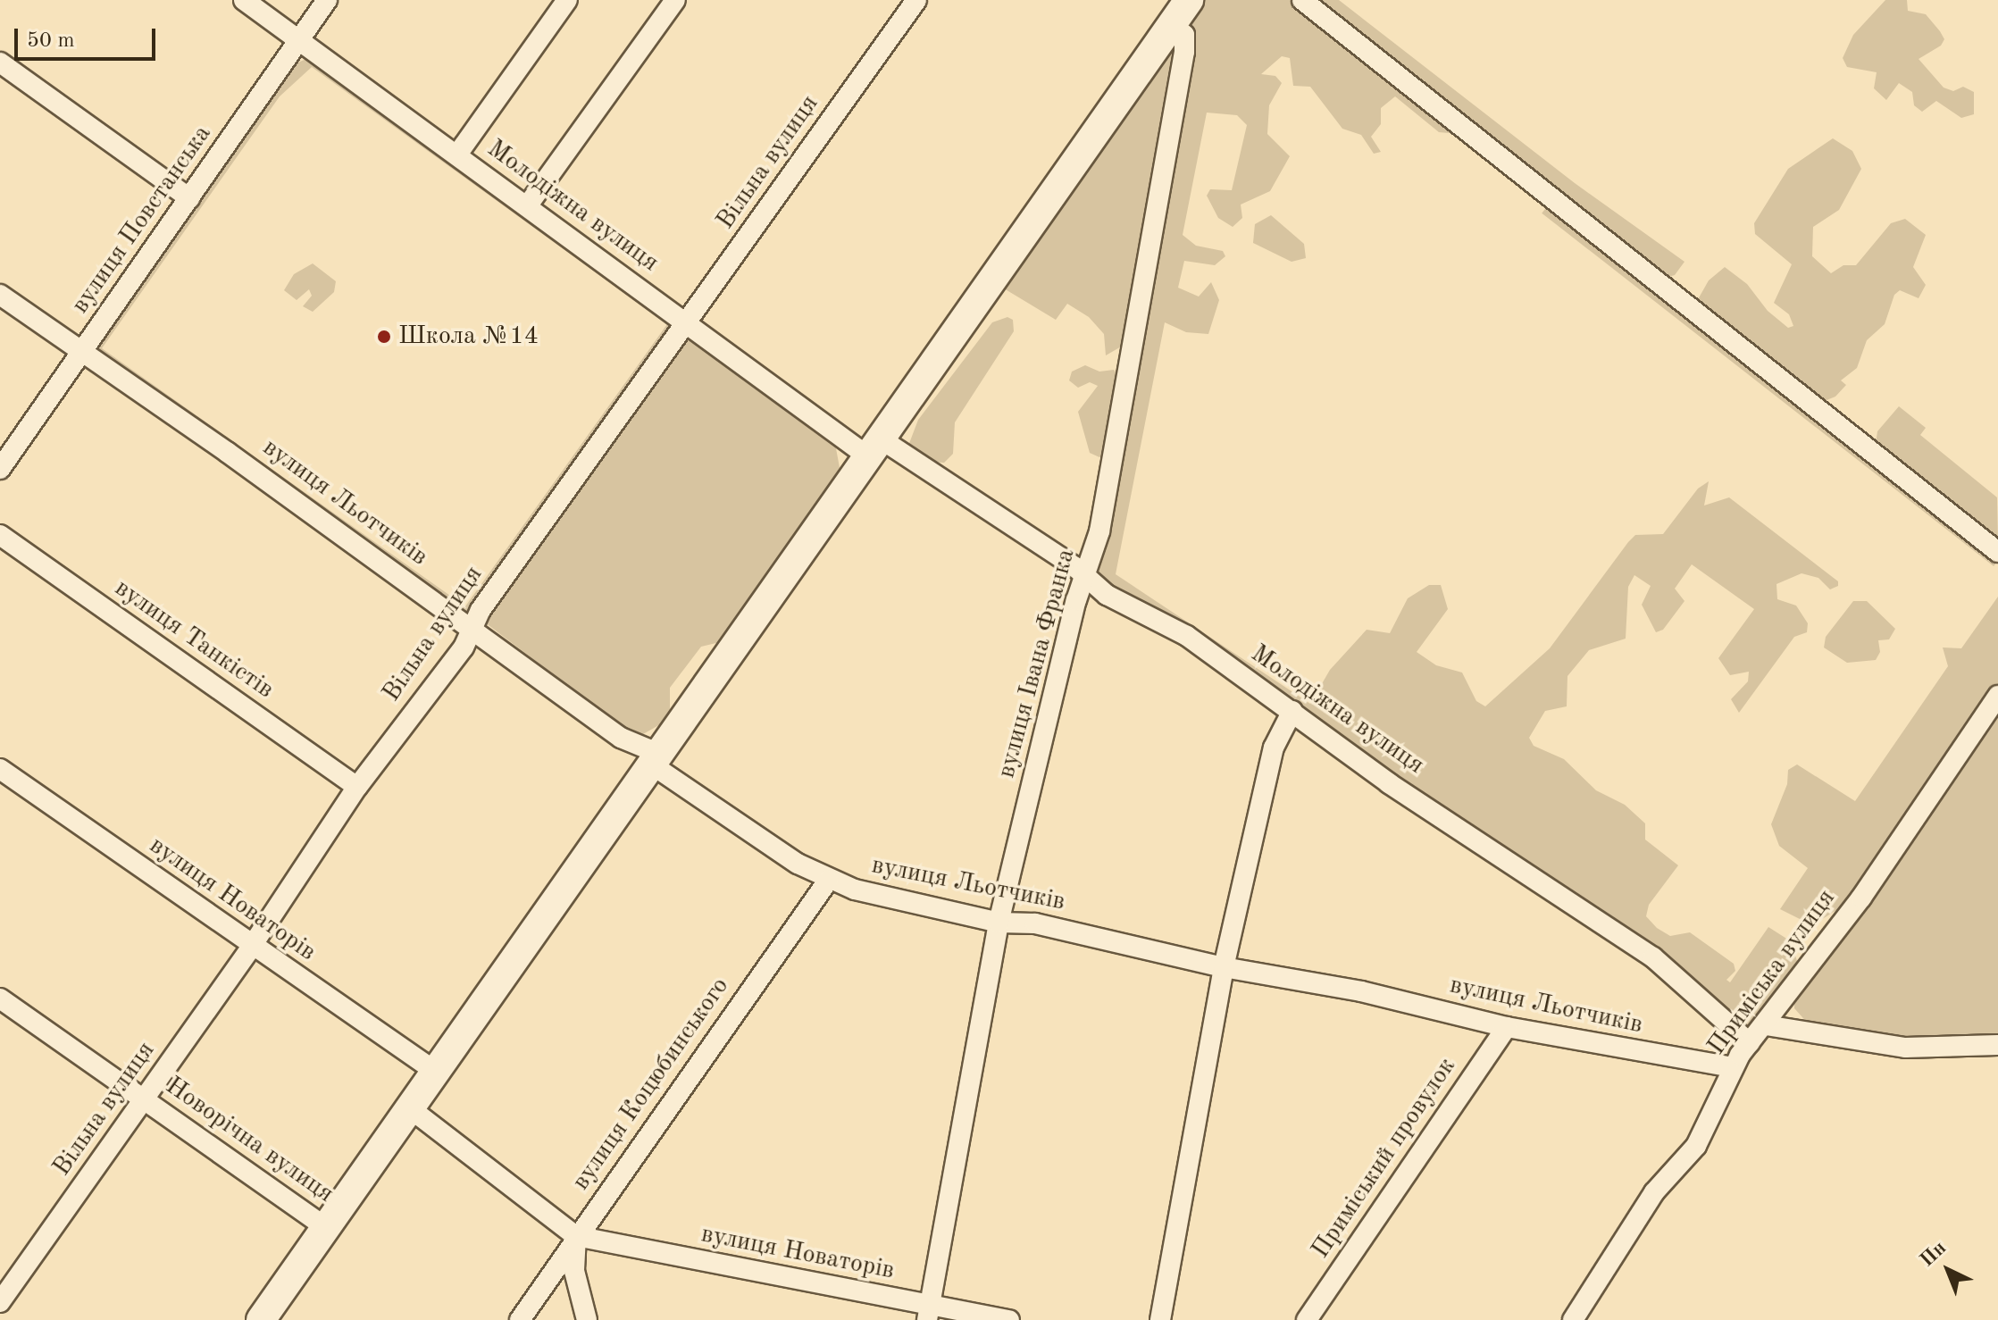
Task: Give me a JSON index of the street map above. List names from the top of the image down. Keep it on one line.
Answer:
{"streets":{"street":["Вільна вулиця","Молодіжна вулиця","вулиця Повстанська","вулиця Льотчиків","вулиця Танкістів","вулиця Івана Франка","вулиця Новаторів","Приміська вулиця","вулиця Коцюбинського","Новорічна вулиця","Приміський провулок"]},"crossings":[["Вільна вулиця","Молодіжна вулиця"],["Вільна вулиця","вулиця Льотчиків"],["Вільна вулиця","вулиця Танкістів"],["Вільна вулиця","вулиця Новаторів"],["Вільна вулиця","Новорічна вулиця"],["Молодіжна вулиця","вулиця Повстанська"],["Молодіжна вулиця","вулиця Івана Франка"],["Молодіжна вулиця","Приміська вулиця"],["вулиця Повстанська","вулиця Льотчиків"],["вулиця Льотчиків","вулиця Івана Франка"],["вулиця Льотчиків","Приміська вулиця"],["вулиця Льотчиків","вулиця Коцюбинського"],["вулиця Льотчиків","Приміський провулок"],["вулиця Івана Франка","вулиця Новаторів"],["вулиця Новаторів","вулиця Коцюбинського"]],"places":["Школа №14"],"scale_bar":"50 m","north":"top left"}
